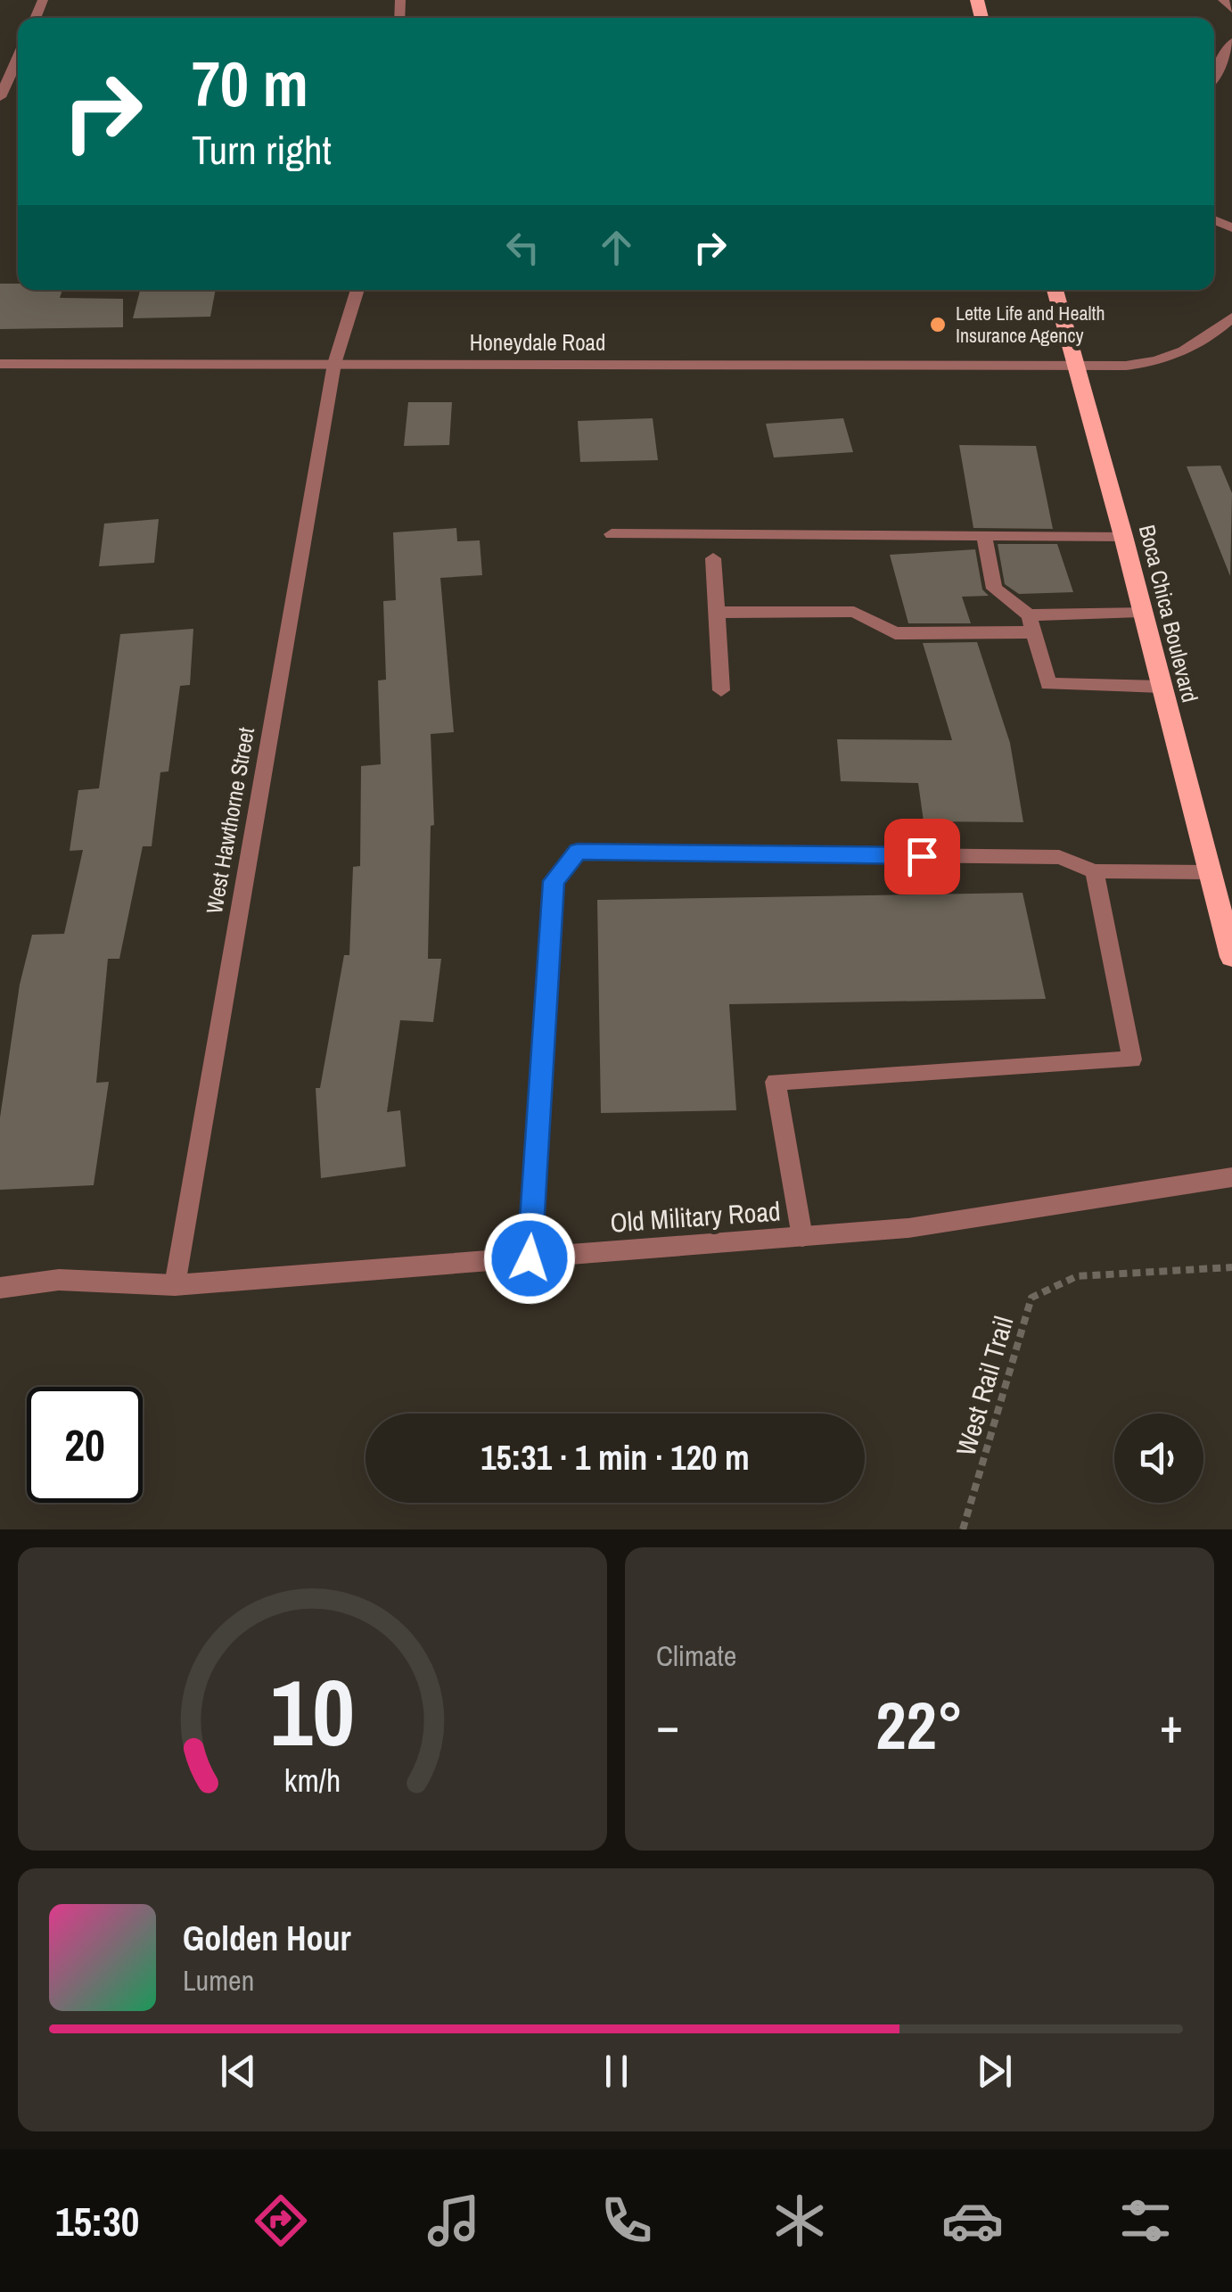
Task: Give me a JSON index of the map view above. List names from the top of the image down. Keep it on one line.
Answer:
{"streets":{"main road":["Boca Chica Boulevard"],"street":["Honeydale Road","West Hawthorne Street","Old Military Road"],"path":["West Rail Trail"]},"crossings":[["Honeydale Road","Boca Chica Boulevard"],["Honeydale Road","West Hawthorne Street"],["West Hawthorne Street","Old Military Road"]],"places":["Lette Life and Health Insurance Agency"],"page":{"turn":["70 m","Turn right"],"limit":"20","trip":"15:31 · 1 min · 120 m","tile":"Climate","heat":["−","22°","+"],"song":["Golden Hour","Lumen"],"tabs":"15:30","gauge":["10","km/h"]}}
